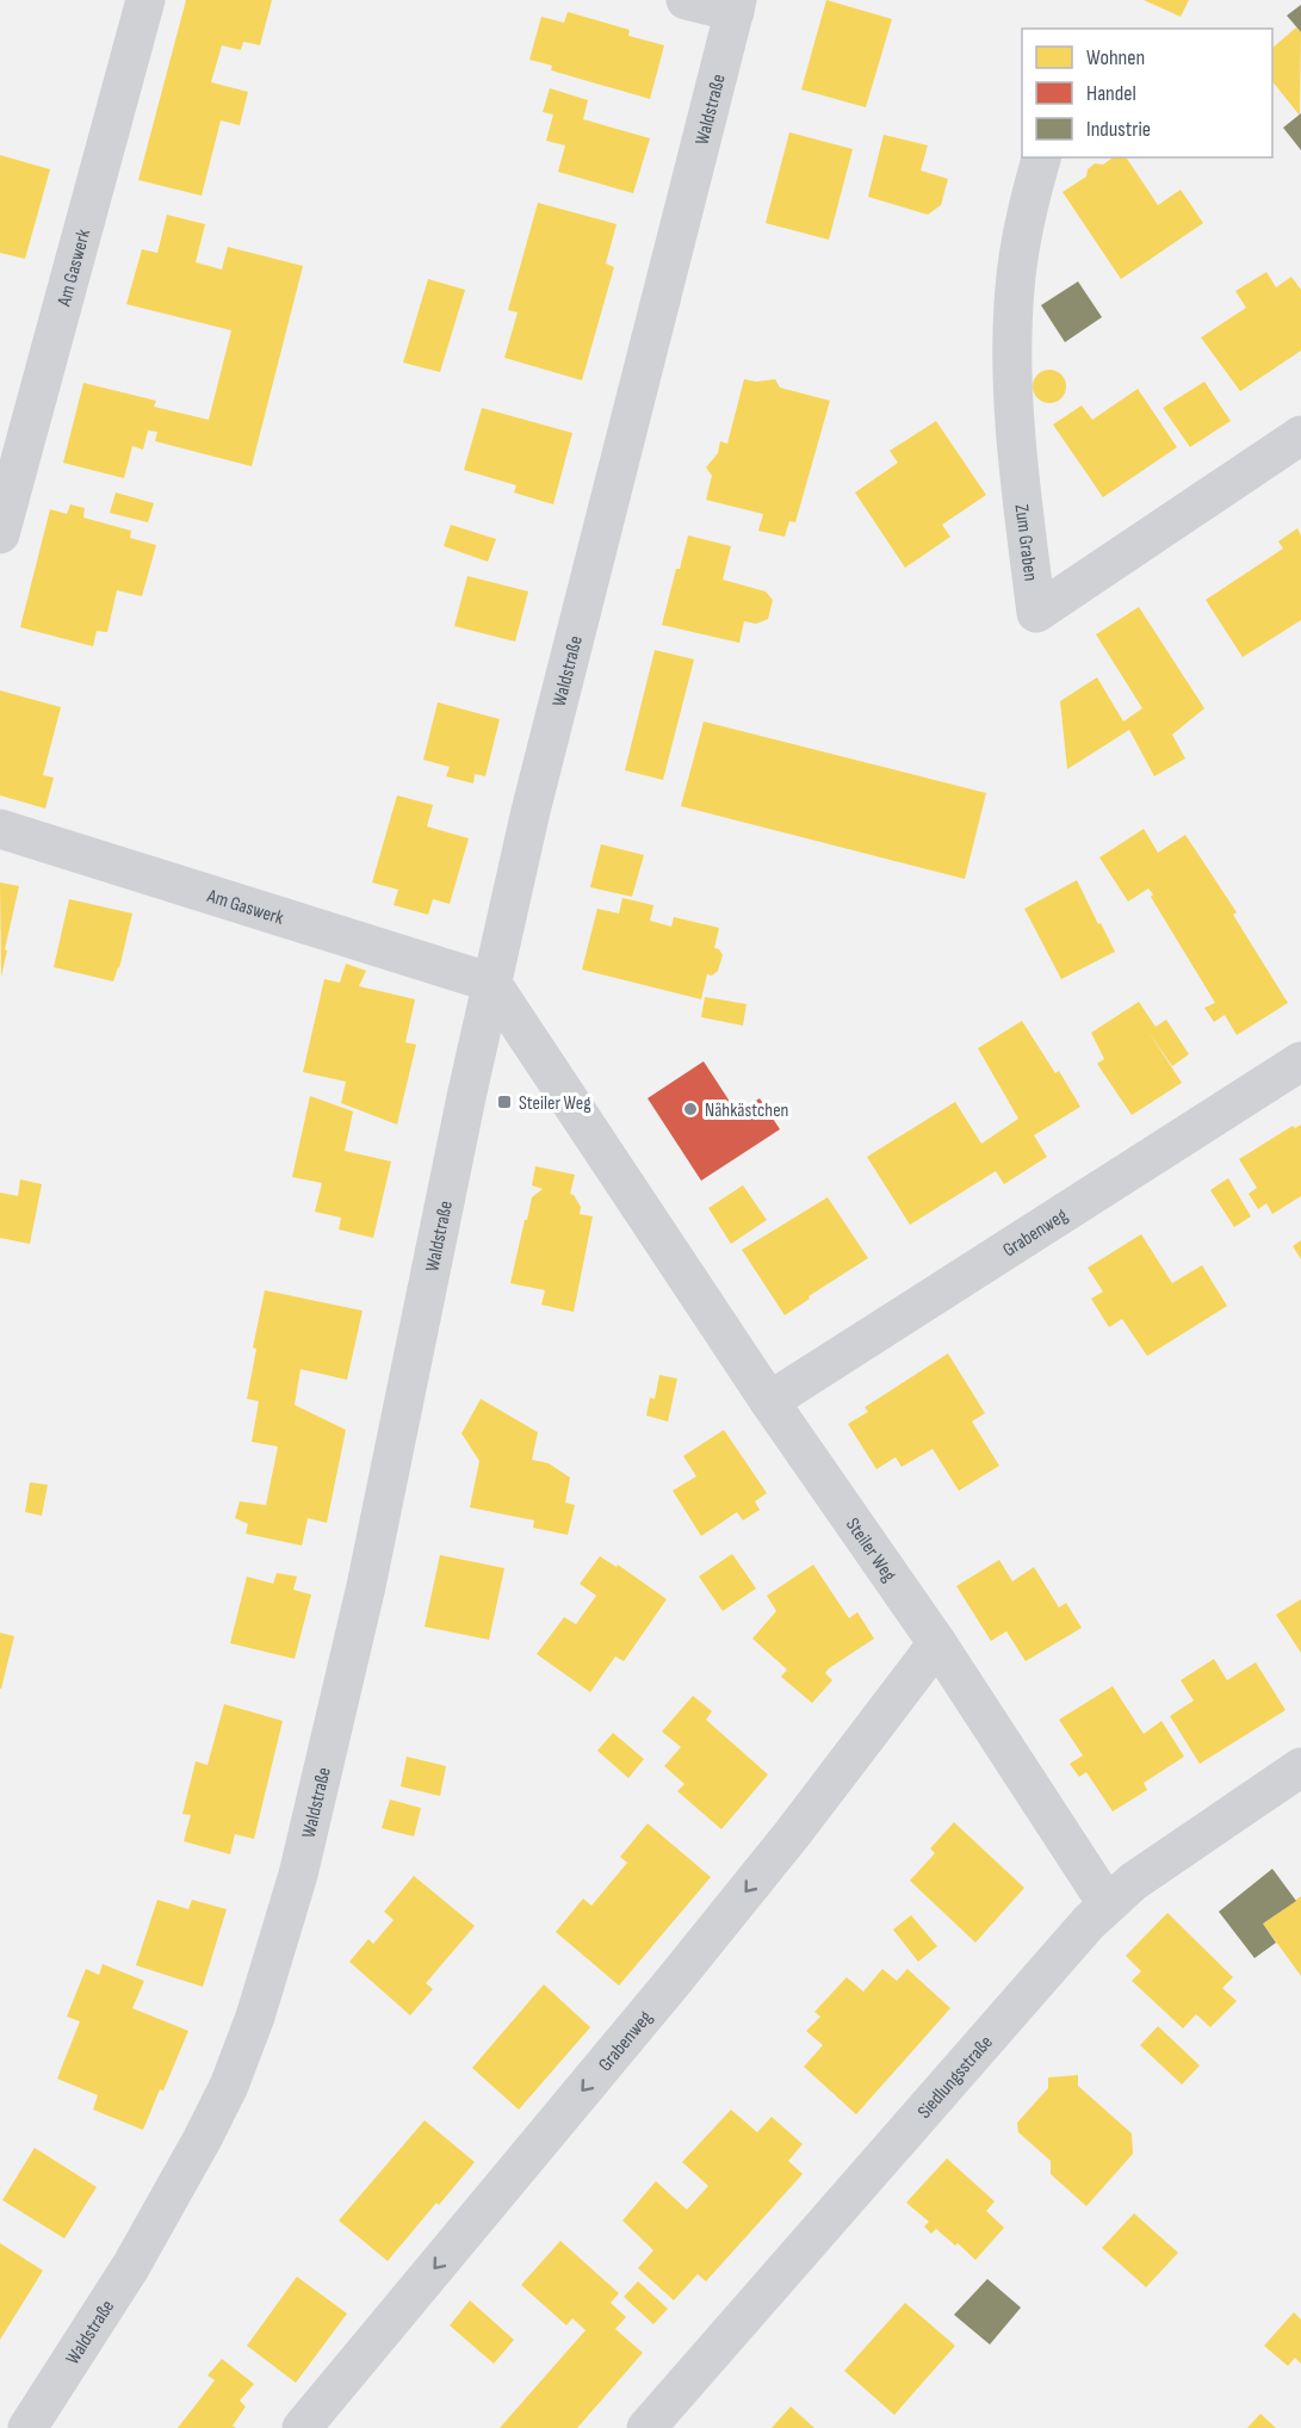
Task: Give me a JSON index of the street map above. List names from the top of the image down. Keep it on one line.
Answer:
{"streets":{"street":["Waldstraße","Am Gaswerk","Zum Graben","Grabenweg","Steiler Weg","Siedlungsstraße"]},"crossings":[["Waldstraße","Am Gaswerk"],["Waldstraße","Steiler Weg"],["Am Gaswerk","Steiler Weg"],["Grabenweg","Steiler Weg"],["Steiler Weg","Siedlungsstraße"]],"one_way":["Grabenweg"],"places":{"transit":["Steiler Weg"],"other":["Nähkästchen"]},"legend":["Wohnen","Handel","Industrie"]}
